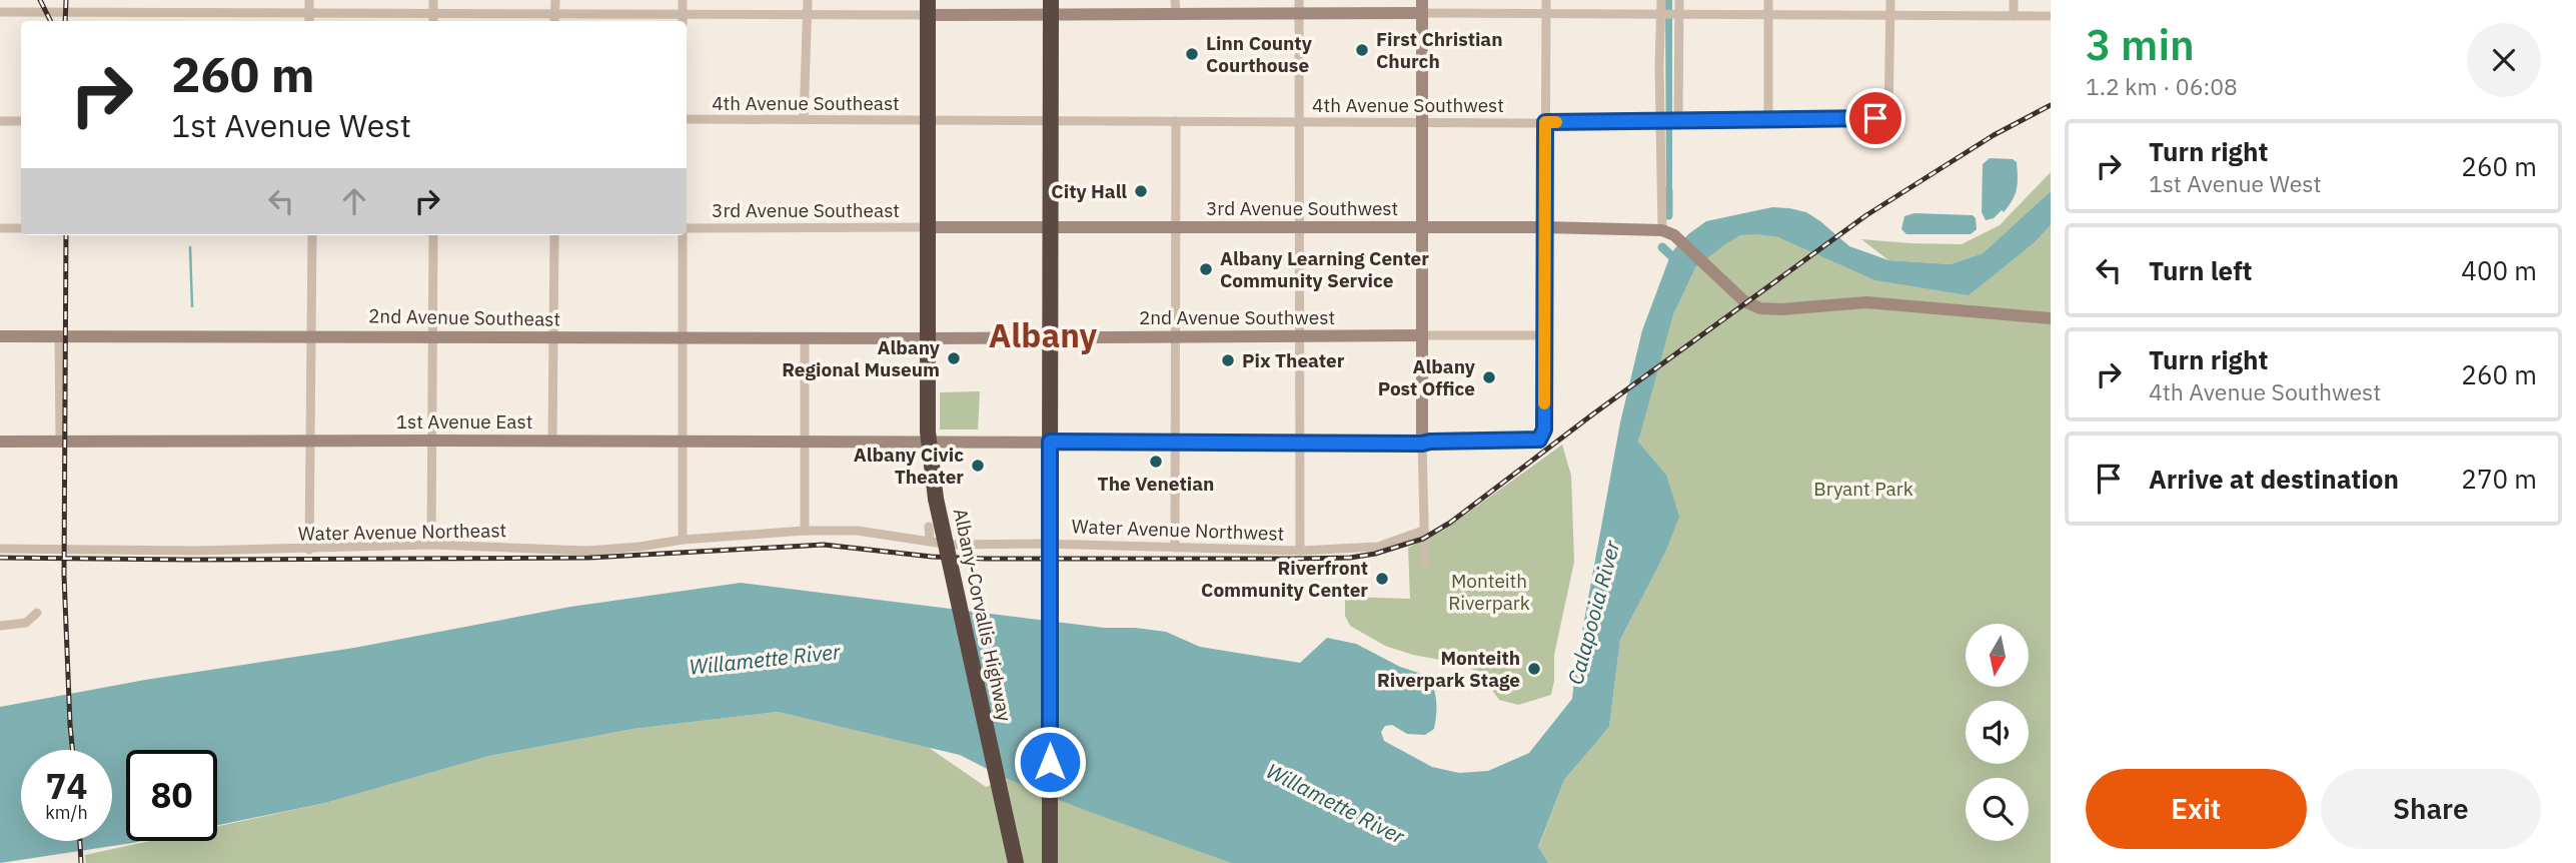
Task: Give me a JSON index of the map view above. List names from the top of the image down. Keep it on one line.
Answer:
{"streets":{"highway":["Albany-Corvallis Highway"],"street":["4th Avenue Southeast","4th Avenue Southwest","3rd Avenue Southwest","3rd Avenue Southeast","2nd Avenue Southeast","2nd Avenue Southwest","1st Avenue East","Water Avenue Northwest","Water Avenue Northeast"]},"crossings":[["4th Avenue Southeast","4th Avenue Southwest"],["4th Avenue Southeast","Albany-Corvallis Highway"],["4th Avenue Southwest","Albany-Corvallis Highway"],["3rd Avenue Southwest","3rd Avenue Southeast"],["3rd Avenue Southwest","Albany-Corvallis Highway"],["3rd Avenue Southeast","Albany-Corvallis Highway"],["2nd Avenue Southeast","2nd Avenue Southwest"],["2nd Avenue Southeast","Albany-Corvallis Highway"],["2nd Avenue Southwest","Albany-Corvallis Highway"],["1st Avenue East","Albany-Corvallis Highway"],["Water Avenue Northwest","Water Avenue Northeast"]],"districts":["Albany"],"water":["Calapooia River","Willamette River"],"parks":["Bryant Park","Monteith Riverpark"],"places":["First Christian Church","Linn County Courthouse","City Hall","Albany Learning Center Community Service","Albany Regional Museum","Pix Theater","Albany Post Office","The Venetian","Albany Civic Theater","Riverfront Community Center","Monteith Riverpark Stage"],"north":"bottom","page":{"heading":["3 min","1.2 km · 06:08"],"turn":["260 m","1st Avenue West"],"list":[{"name":"Turn right","note":"1st Avenue West","value":"260 m"},{"name":"Turn left","value":"400 m"},{"name":"Turn right","note":"4th Avenue Southwest","value":"260 m"},{"name":"Arrive at destination","value":"270 m"}],"speed":"74 km/h","limit":"80","buttons":["Exit","Share"]}}
